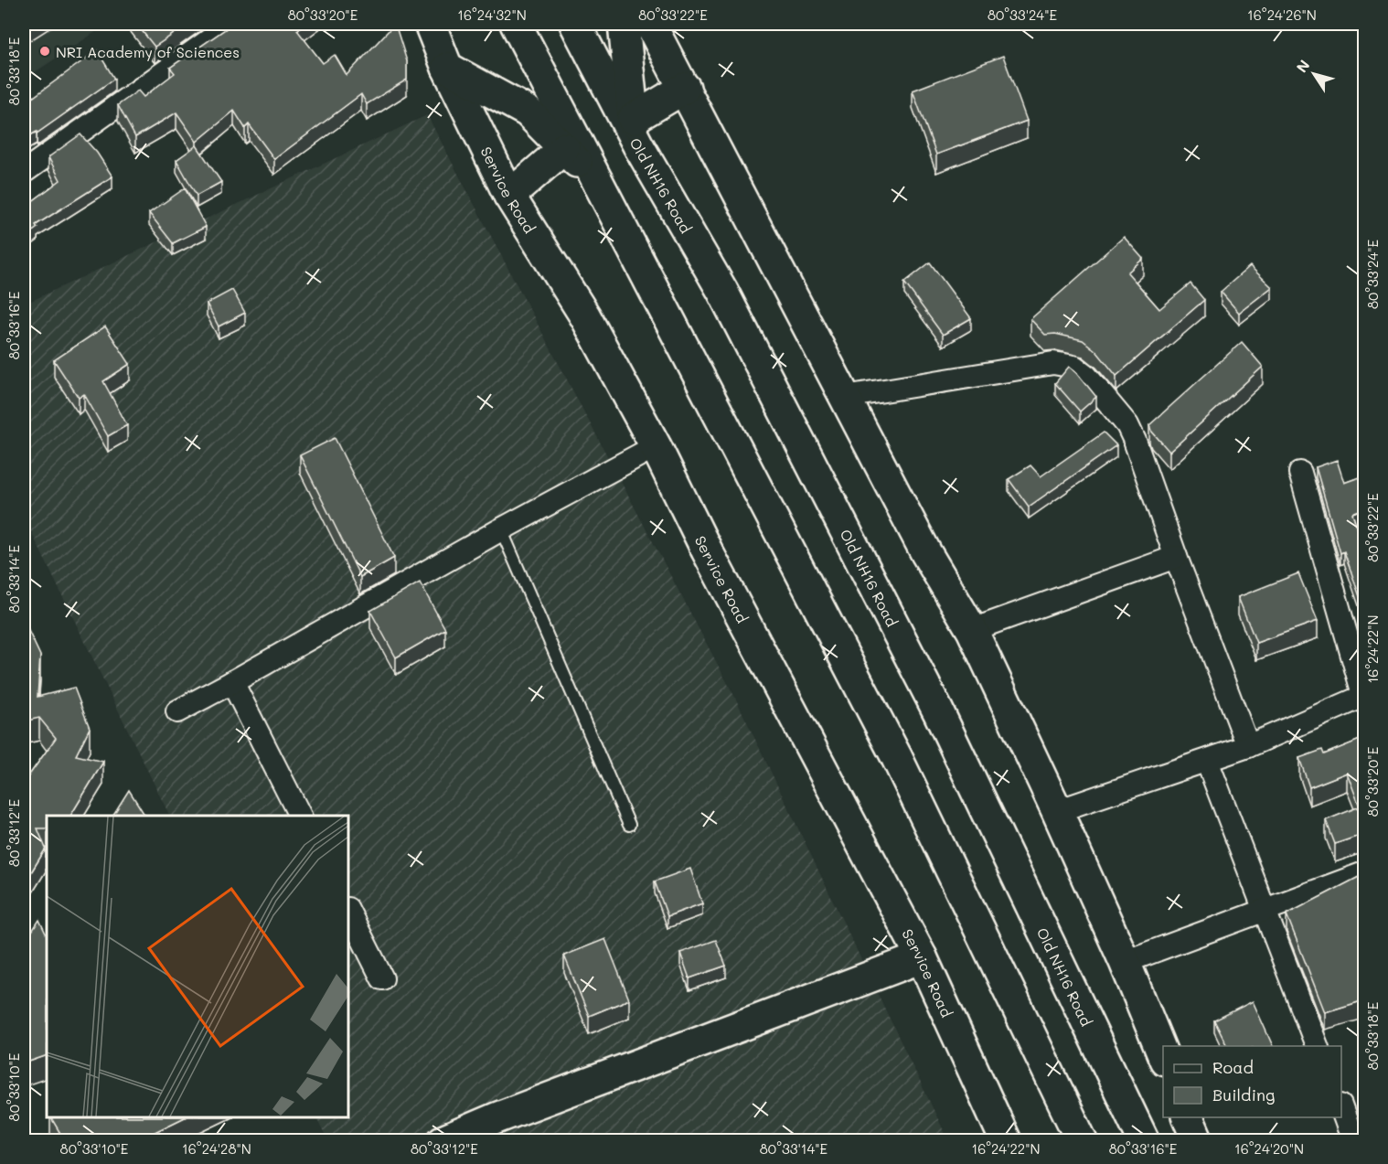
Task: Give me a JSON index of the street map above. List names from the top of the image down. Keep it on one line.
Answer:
{"streets":{"street":["Old NH16 Road","Service Road"]},"places":["NRI Academy of Sciences"],"legend":["Road","Building"],"north":"top left","coordinates":["80°33'20\"E","16°24'32\"N","80°33'22\"E","80°33'24\"E","16°24'26\"N","80°33'18\"E","80°33'16\"E","80°33'14\"E","16°24'22\"N","80°33'12\"E","80°33'10\"E","16°24'28\"N","16°24'20\"N"]}
